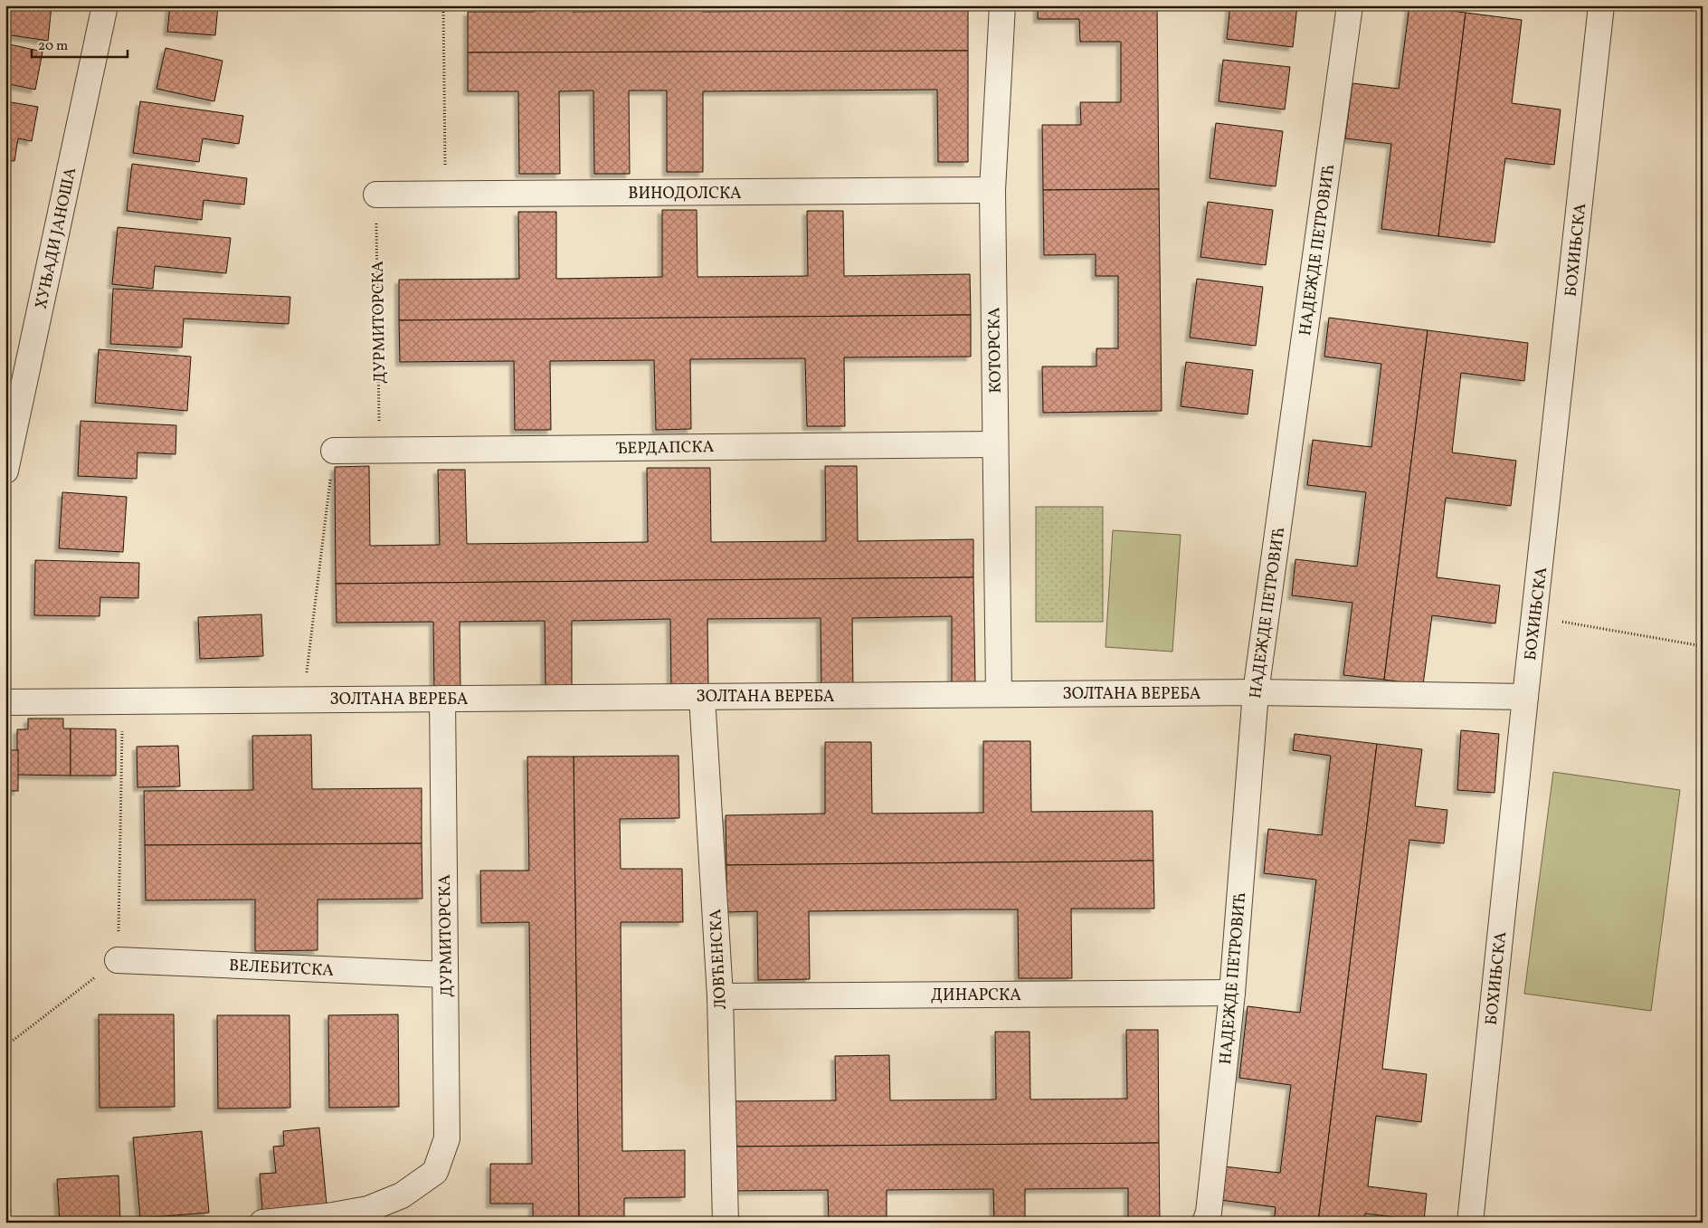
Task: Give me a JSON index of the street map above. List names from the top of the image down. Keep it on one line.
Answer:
{"streets":{"street":["ВИНОДОЛСКА","ХУЊАДИ ЈАНОША","НАДЕЖДЕ ПЕТРОВИЋ","БОХИЊСКА","ДУРМИТОРСКА","КОТОРСКА","ЂЕРДАПСКА","ЗОЛТАНА ВЕРЕБА","ЛОВЋЕНСКА","ВЕЛЕБИТСКА","ДИНАРСКА"]},"crossings":[["ВИНОДОЛСКА","ДУРМИТОРСКА"],["ВИНОДОЛСКА","КОТОРСКА"],["НАДЕЖДЕ ПЕТРОВИЋ","ЗОЛТАНА ВЕРЕБА"],["НАДЕЖДЕ ПЕТРОВИЋ","ДИНАРСКА"],["БОХИЊСКА","ЗОЛТАНА ВЕРЕБА"],["ДУРМИТОРСКА","ЂЕРДАПСКА"],["ДУРМИТОРСКА","ЗОЛТАНА ВЕРЕБА"],["ДУРМИТОРСКА","ВЕЛЕБИТСКА"],["КОТОРСКА","ЂЕРДАПСКА"],["КОТОРСКА","ЗОЛТАНА ВЕРЕБА"],["ЗОЛТАНА ВЕРЕБА","ЛОВЋЕНСКА"],["ЛОВЋЕНСКА","ДИНАРСКА"]],"scale_bar":"20 m"}
